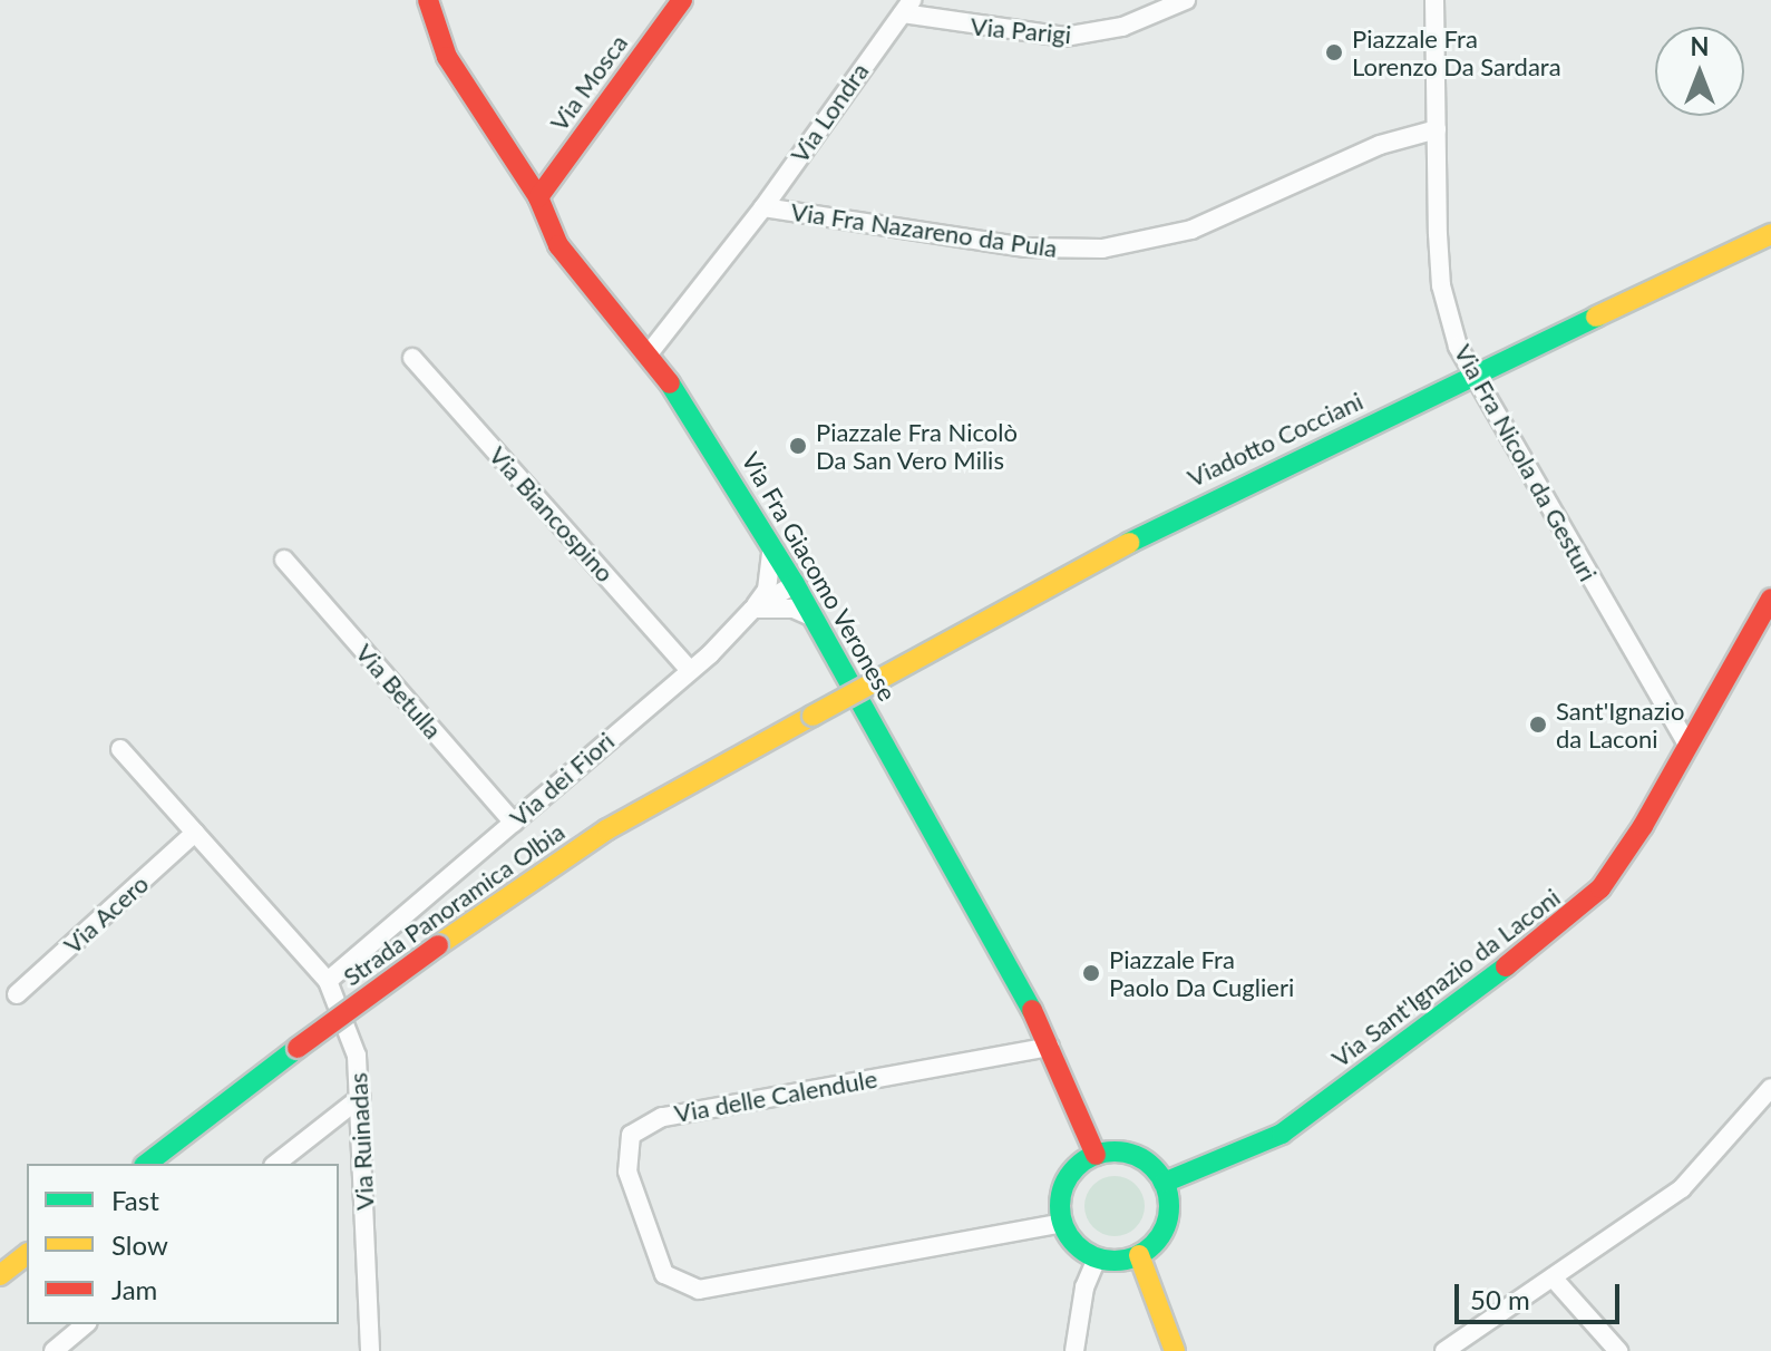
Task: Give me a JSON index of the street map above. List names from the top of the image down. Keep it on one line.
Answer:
{"streets":{"main road":["Via Mosca","Viadotto Cocciani","Via Fra Giacomo Veronese","Strada Panoramica Olbia","Via Sant'Ignazio da Laconi"],"street":["Via Parigi","Via Londra","Via Fra Nazareno da Pula","Via Fra Nicola da Gesturi","Via Biancospino","Via Betulla","Via dei Fiori","Via Acero","Via delle Calendule","Via Ruinadas"]},"crossings":[["Via Parigi","Via Londra"],["Via Mosca","Via Fra Giacomo Veronese"],["Via Londra","Via Fra Nazareno da Pula"],["Via Londra","Via Fra Giacomo Veronese"],["Via Fra Nazareno da Pula","Via Fra Nicola da Gesturi"],["Viadotto Cocciani","Strada Panoramica Olbia"],["Via Fra Nicola da Gesturi","Via Sant'Ignazio da Laconi"],["Via Biancospino","Via dei Fiori"],["Via Fra Giacomo Veronese","Via dei Fiori"],["Via Fra Giacomo Veronese","Via Sant'Ignazio da Laconi"],["Via Fra Giacomo Veronese","Via delle Calendule"],["Via Betulla","Via dei Fiori"],["Via dei Fiori","Via Ruinadas"],["Via Acero","Via Ruinadas"],["Via Sant'Ignazio da Laconi","Via delle Calendule"]],"places":["Piazzale Fra Lorenzo Da Sardara","Piazzale Fra Nicolò Da San Vero Milis","Sant'Ignazio da Laconi","Piazzale Fra Paolo Da Cuglieri"],"legend":["Fast","Slow","Jam"],"scale_bar":"50 m","north":"top"}
